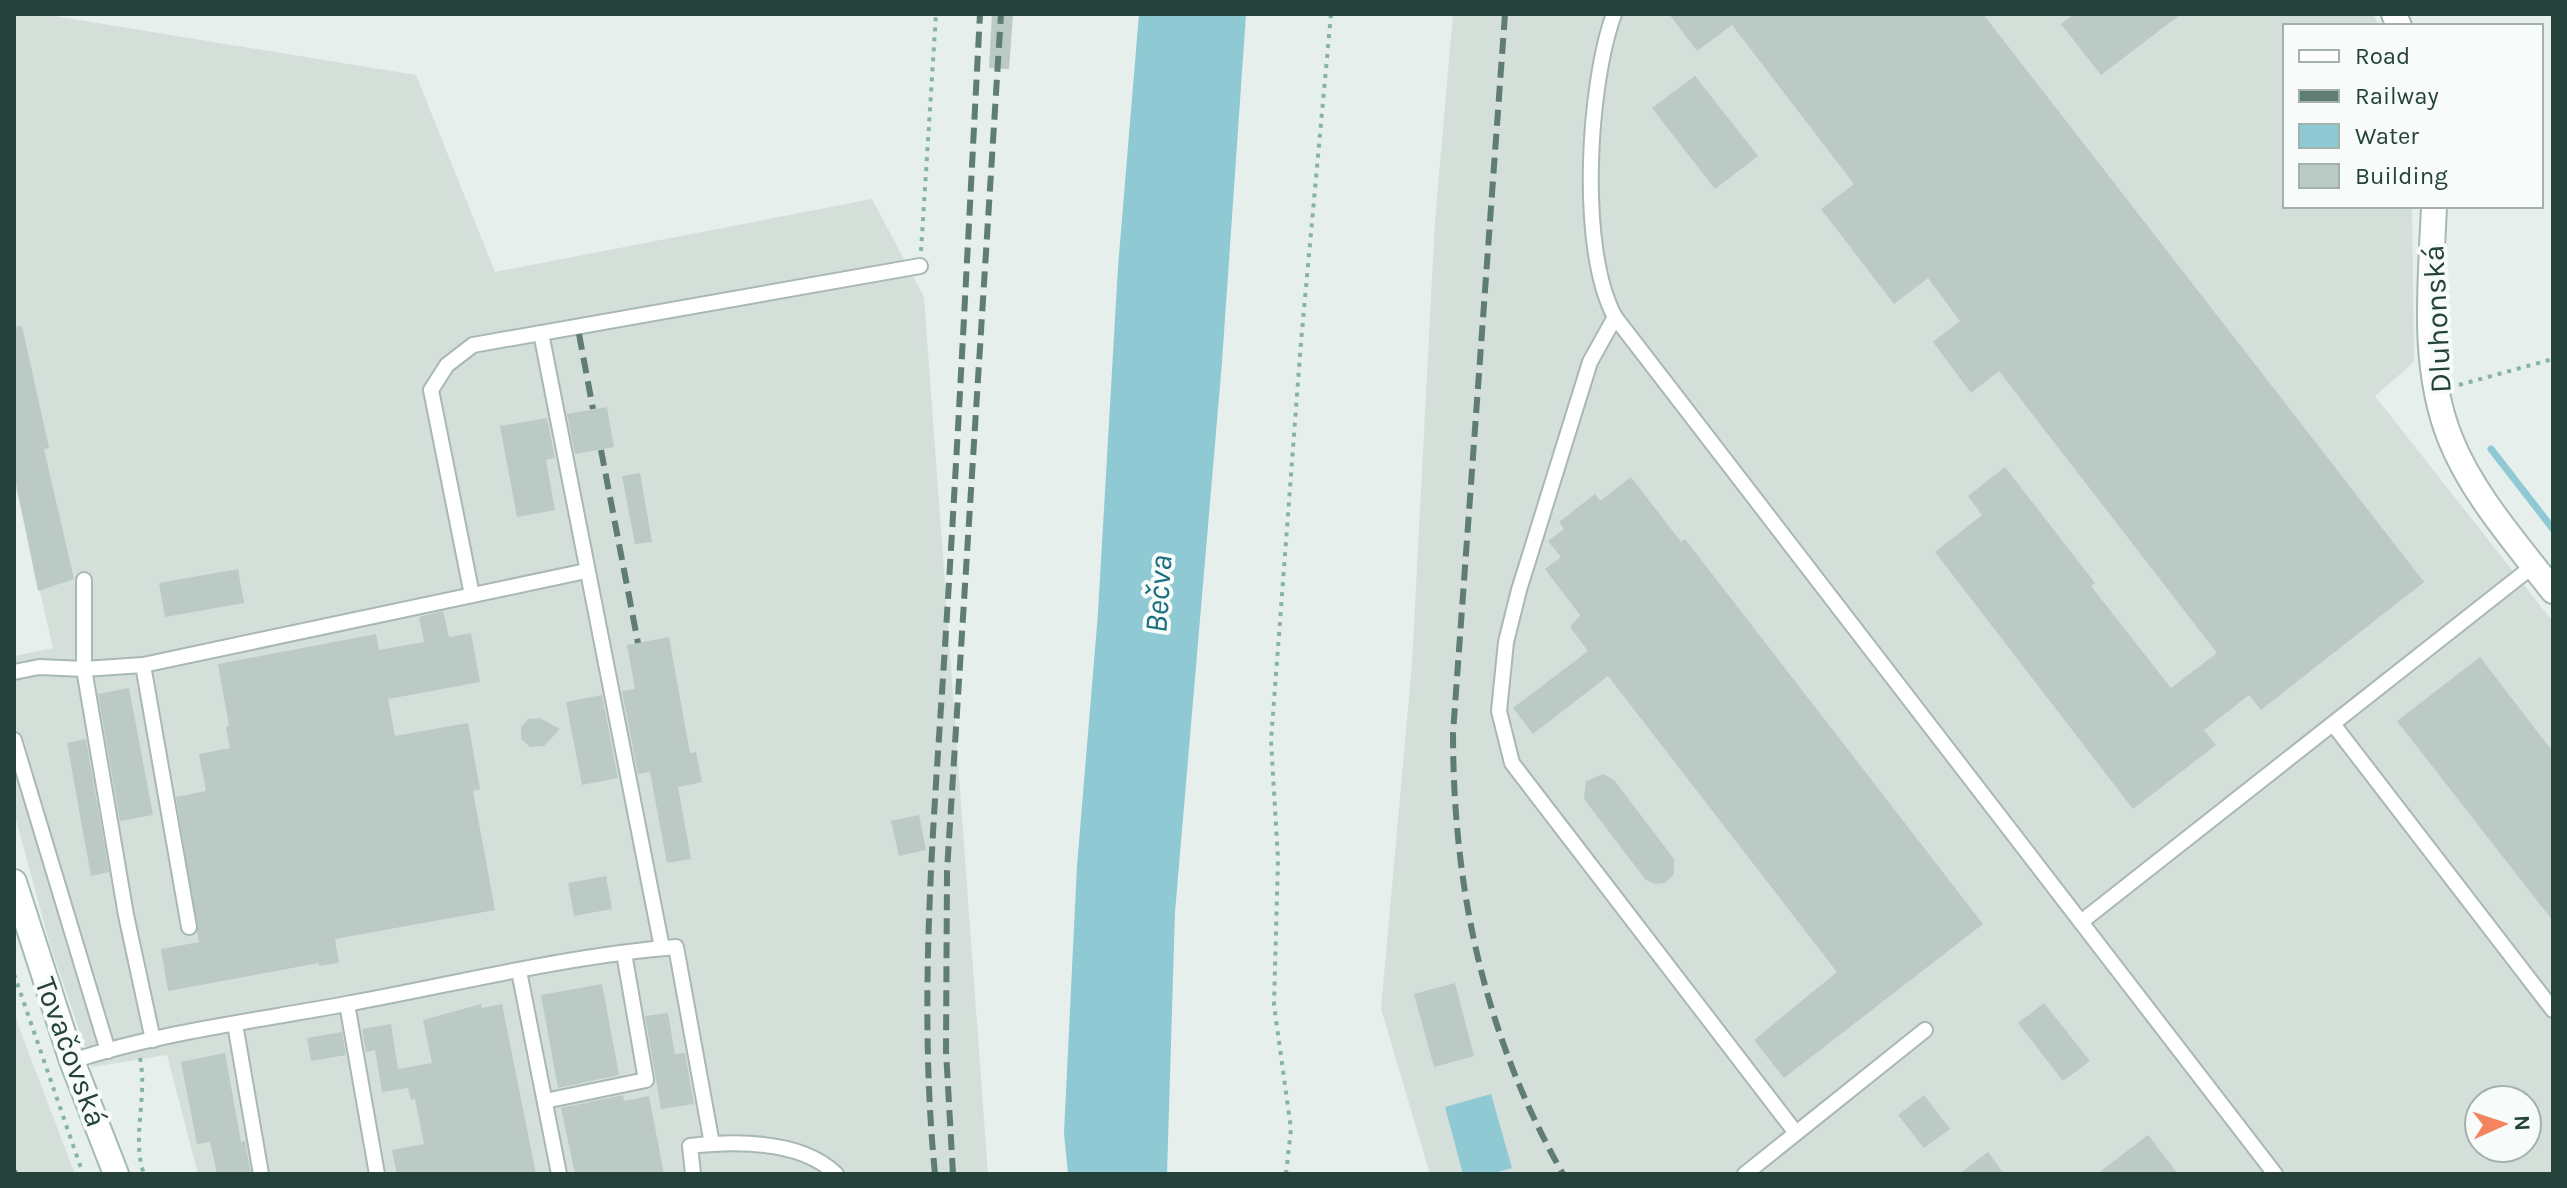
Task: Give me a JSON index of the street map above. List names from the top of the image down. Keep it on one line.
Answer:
{"streets":{"street":["Dluhonská","Tovačovská"]},"water":["Bečva"],"legend":["Road","Railway","Water","Building"],"north":"right"}
